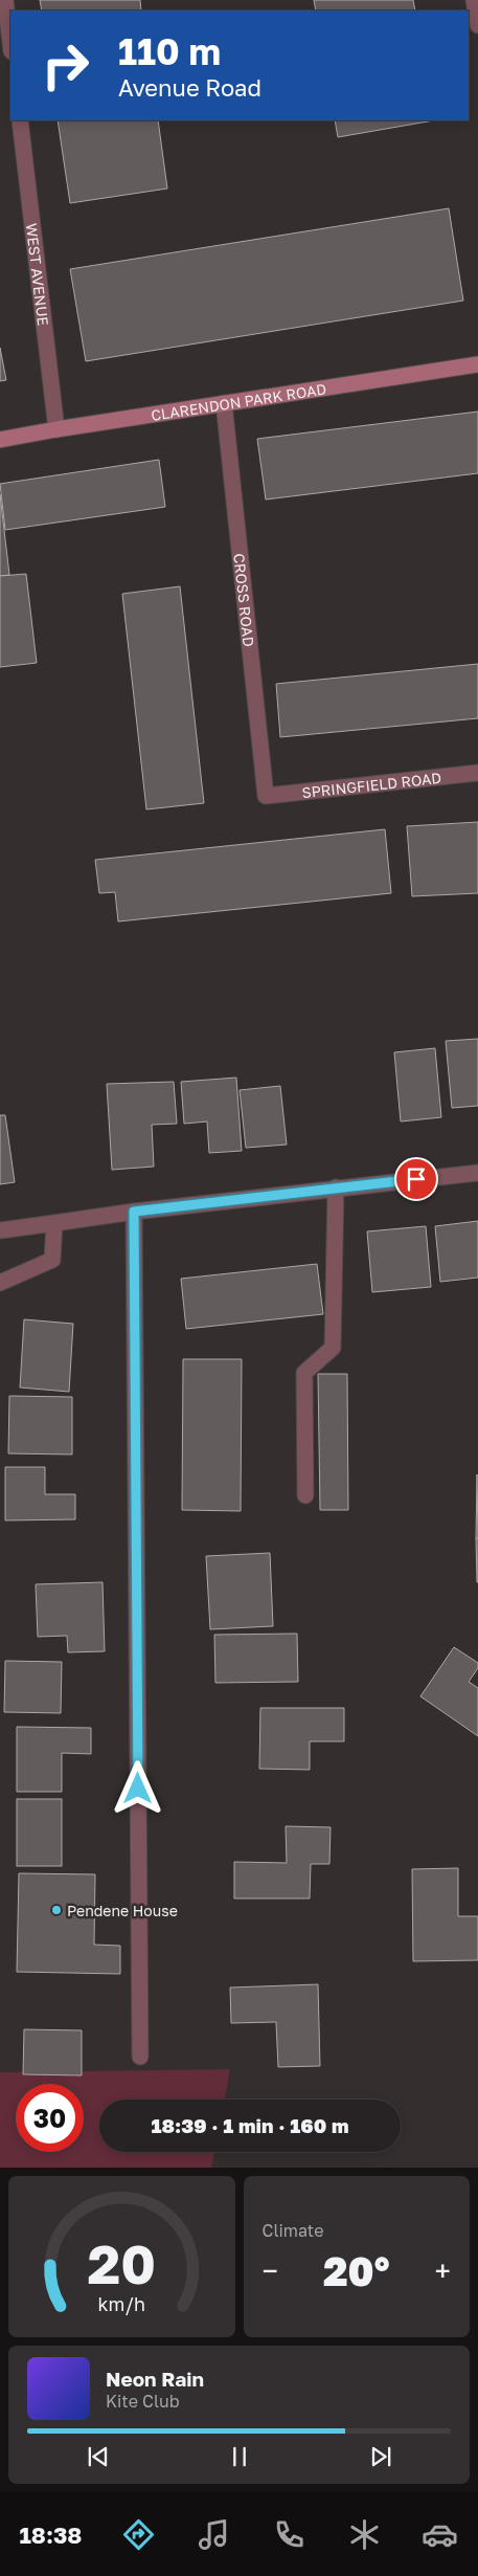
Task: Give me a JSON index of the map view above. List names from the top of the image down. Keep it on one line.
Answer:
{"streets":{"street":["WEST AVENUE","CLARENDON PARK ROAD","CROSS ROAD","SPRINGFIELD ROAD"]},"crossings":[["WEST AVENUE","CLARENDON PARK ROAD"],["CLARENDON PARK ROAD","CROSS ROAD"],["CROSS ROAD","SPRINGFIELD ROAD"]],"places":["Pendene House"],"page":{"turn":["110 m","Avenue Road"],"limit":"30","trip":"18:39 · 1 min · 160 m","tile":"Climate","heat":["−","20°","+"],"song":["Neon Rain","Kite Club"],"tabs":"18:38","gauge":["20","km/h"]}}
